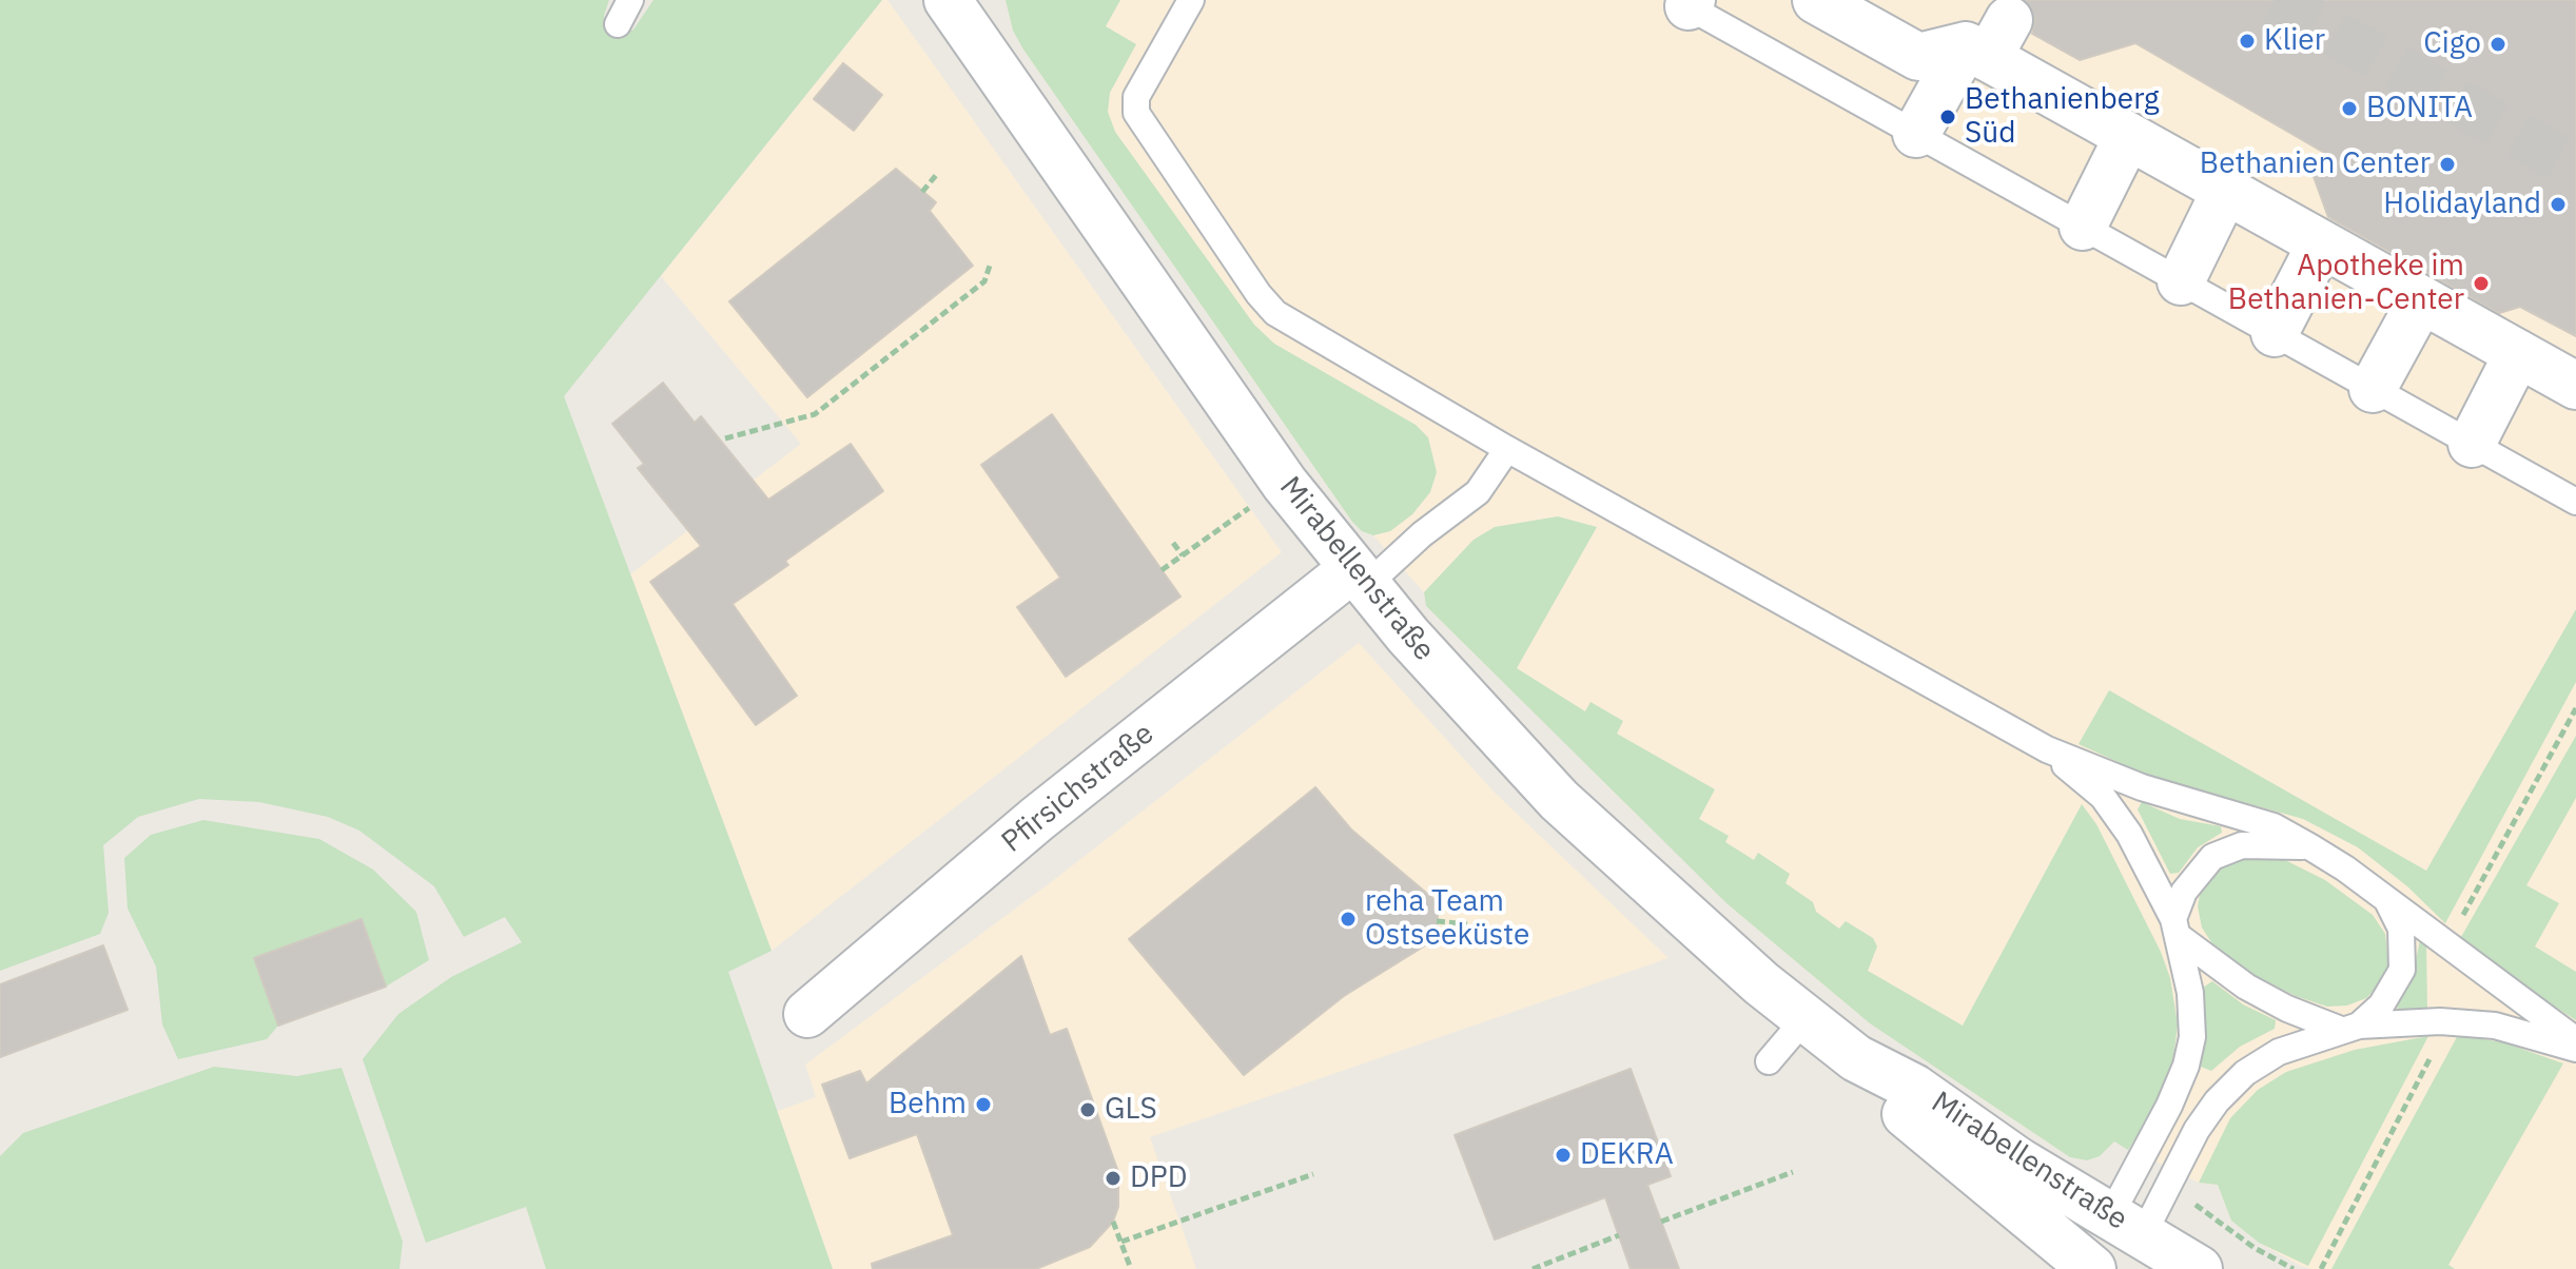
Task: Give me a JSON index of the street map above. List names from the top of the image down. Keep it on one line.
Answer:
{"streets":{"street":["Mirabellenstraße","Pfirsichstraße"]},"crossings":[["Mirabellenstraße","Pfirsichstraße"]],"places":["Klier","Cigo","BONITA","Bethanienberg Süd","Bethanien Center","Holidayland","Apotheke im Bethanien-Center","reha Team Ostseeküste","Behm","GLS","DEKRA","DPD"]}
